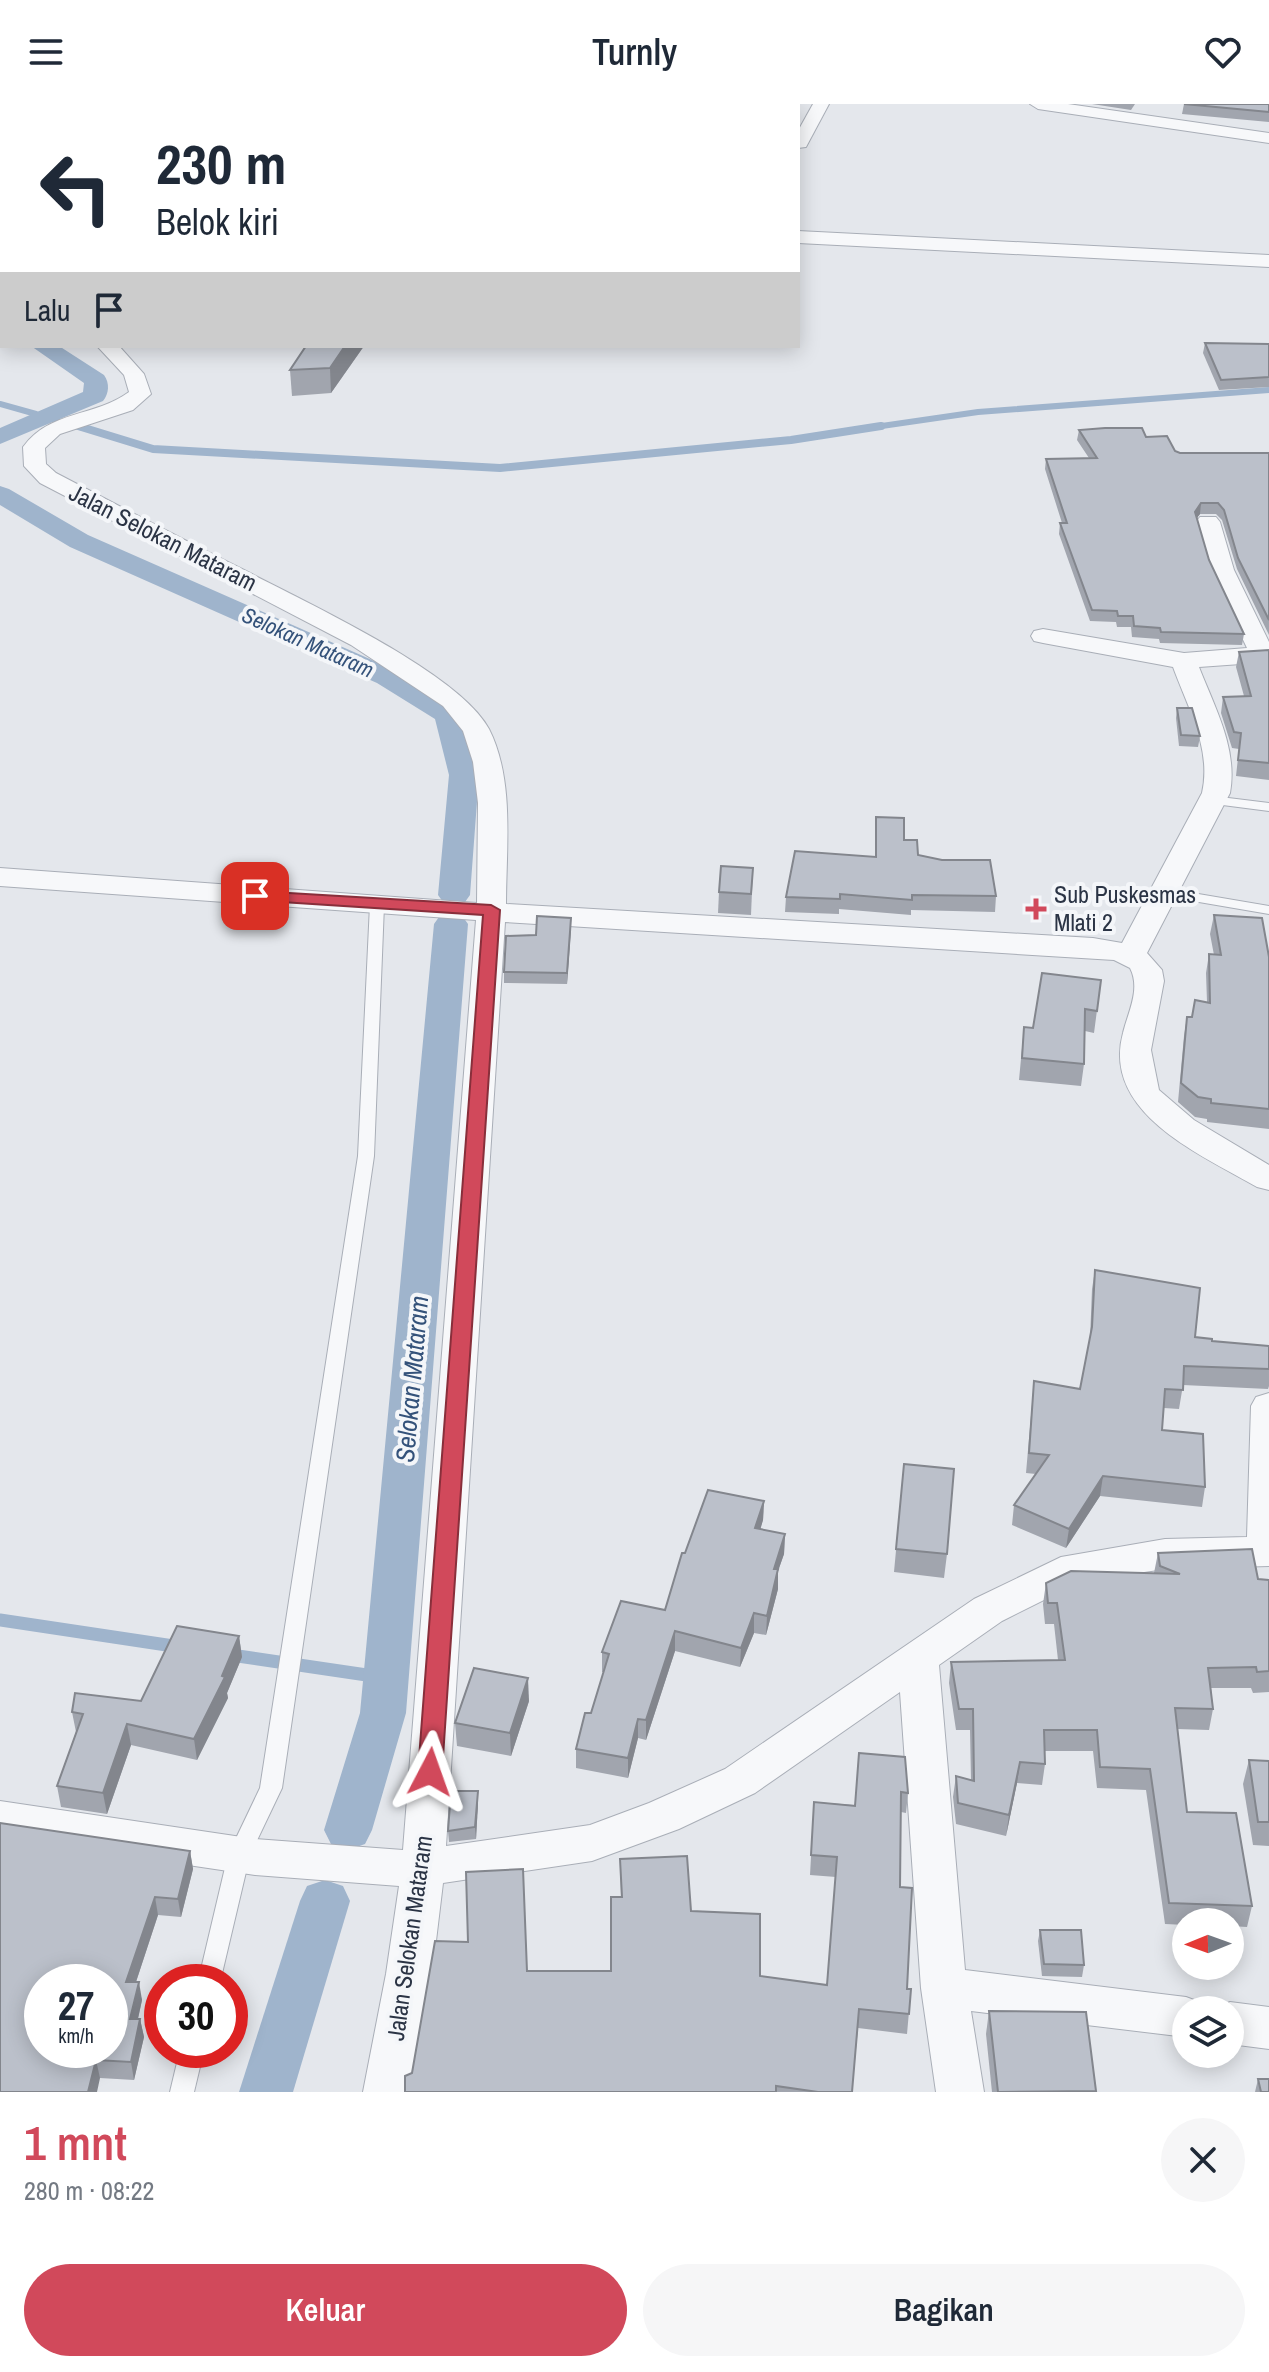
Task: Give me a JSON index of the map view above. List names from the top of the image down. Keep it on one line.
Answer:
{"streets":{"street":["Jalan Selokan Mataram"]},"water":["Selokan Mataram"],"places":{"health":["Sub Puskesmas Mlati 2"]},"north":"left","page":{"header":"Turnly","turn":["230 m","Belok kiri"],"then":"Lalu","speed":"27 km/h","limit":"30","heading":["1 mnt","280 m · 08:22"],"buttons":["Keluar","Bagikan"]}}
